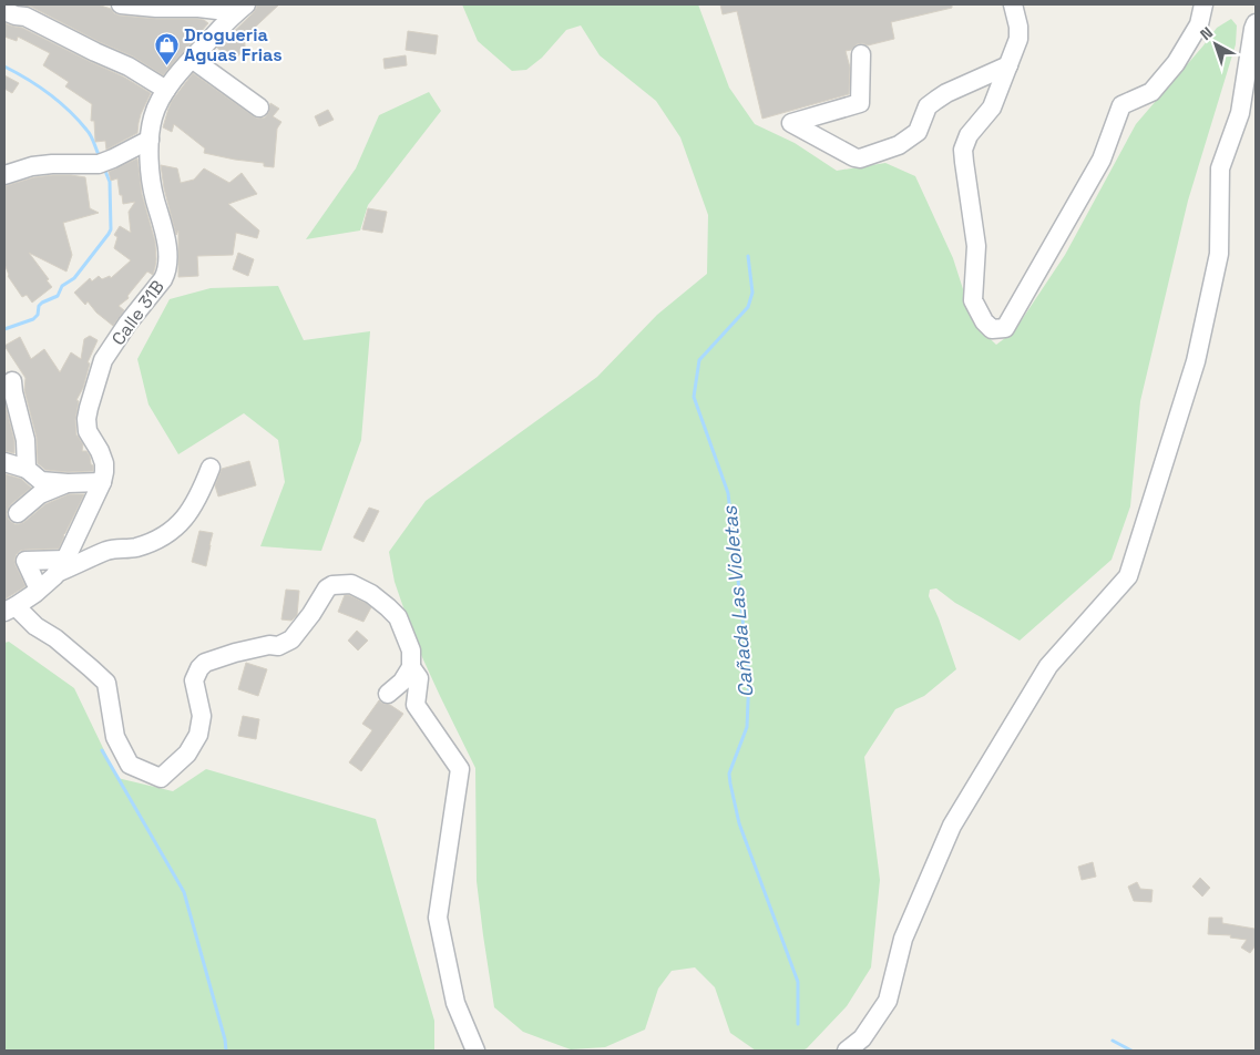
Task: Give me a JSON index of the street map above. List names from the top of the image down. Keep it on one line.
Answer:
{"streets":{"street":["Calle 31B"]},"water":["Cañada Las Violetas"],"places":{"shop":["Drogueria Aguas Frias"]},"north":"top left"}
